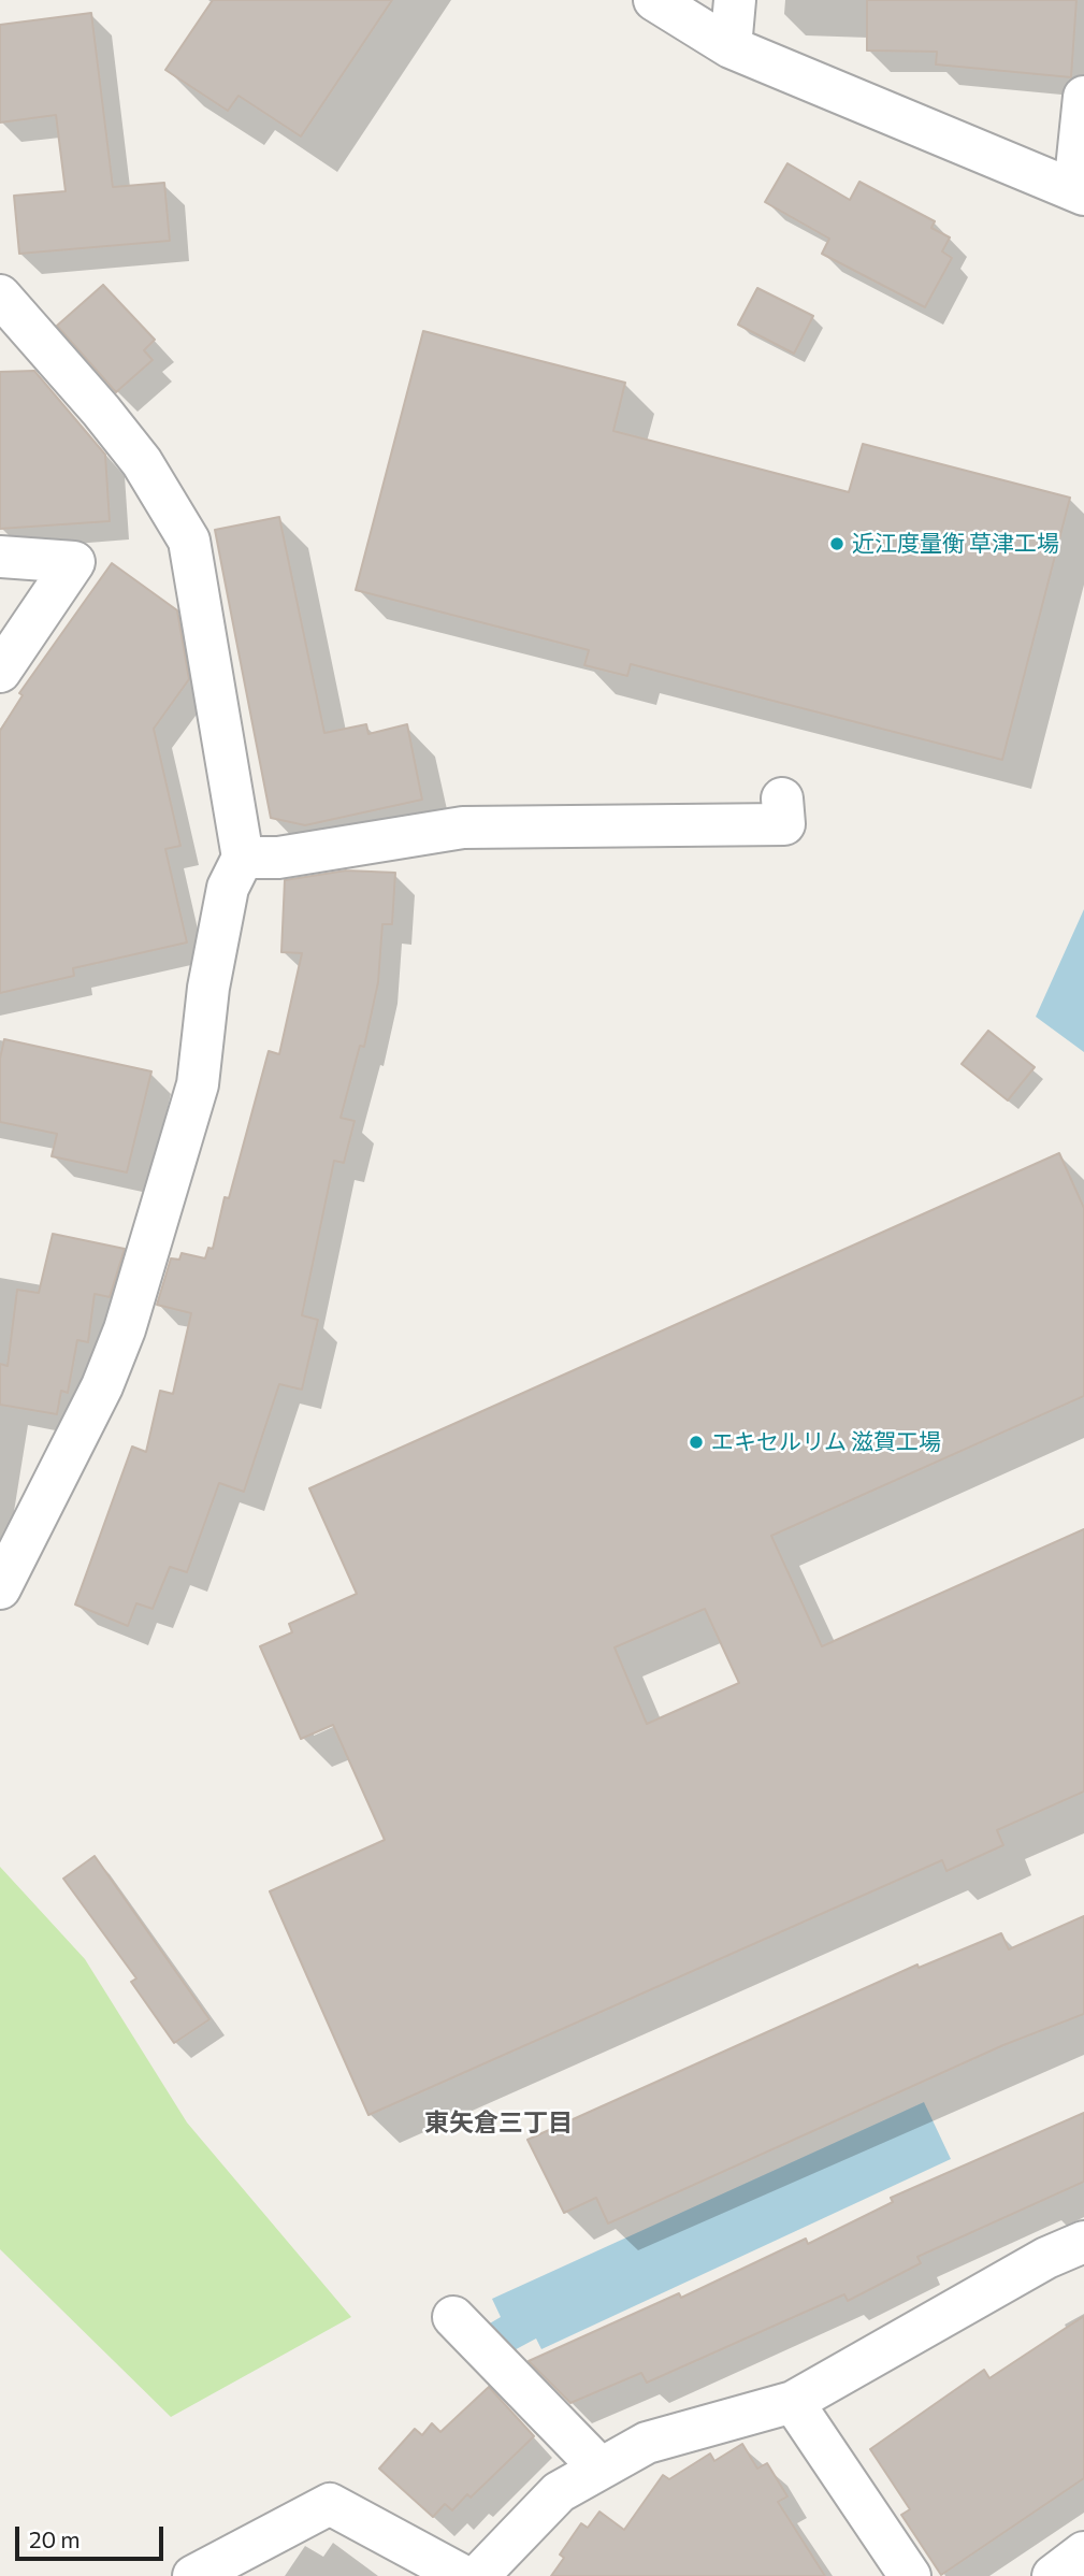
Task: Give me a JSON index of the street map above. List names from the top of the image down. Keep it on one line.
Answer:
{"districts":["東矢倉三丁目"],"places":["近江度量衡 草津工場","エキセルリム 滋賀工場"],"scale_bar":"20 m"}
